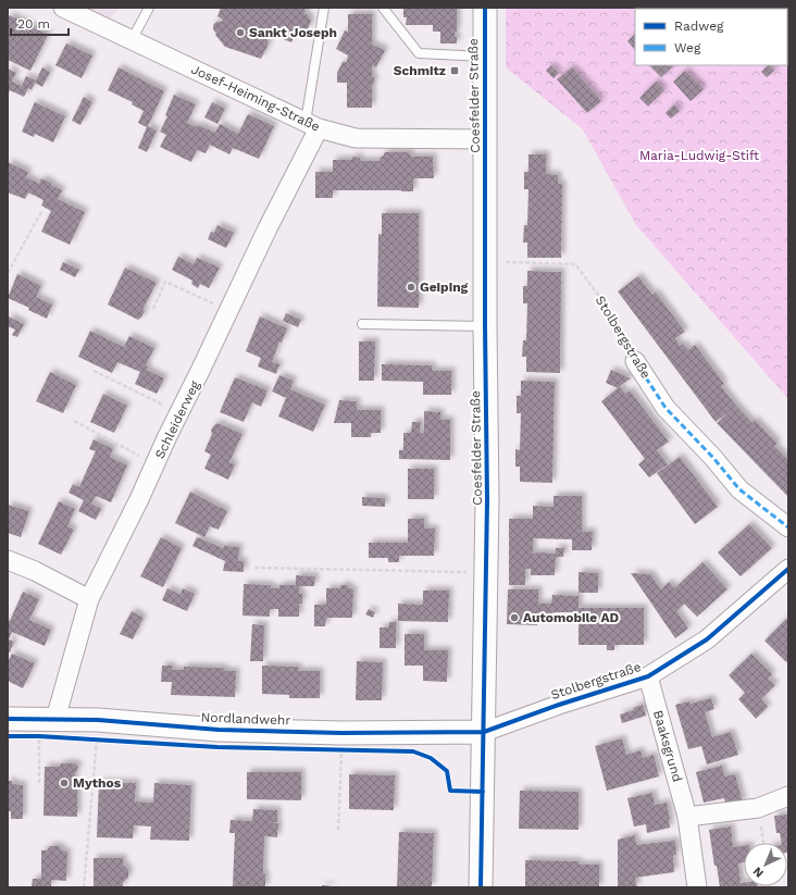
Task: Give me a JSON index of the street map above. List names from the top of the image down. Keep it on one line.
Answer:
{"streets":{"street":["Coesfelder Straße","Josef-Heiming-Straße","Stolbergstraße","Schleiderweg","Nordlandwehr","Baaksgrund"]},"crossings":[["Coesfelder Straße","Josef-Heiming-Straße"],["Coesfelder Straße","Stolbergstraße"],["Coesfelder Straße","Nordlandwehr"],["Josef-Heiming-Straße","Schleiderweg"],["Stolbergstraße","Nordlandwehr"],["Stolbergstraße","Baaksgrund"],["Schleiderweg","Nordlandwehr"]],"parks":["Maria-Ludwig-Stift"],"places":{"other":["Sankt Joseph","Geiping","Automobile AD","Mythos"],"transit":["Schmitz"]},"legend":["Radweg","Weg"],"scale_bar":"20 m","north":"bottom left"}
